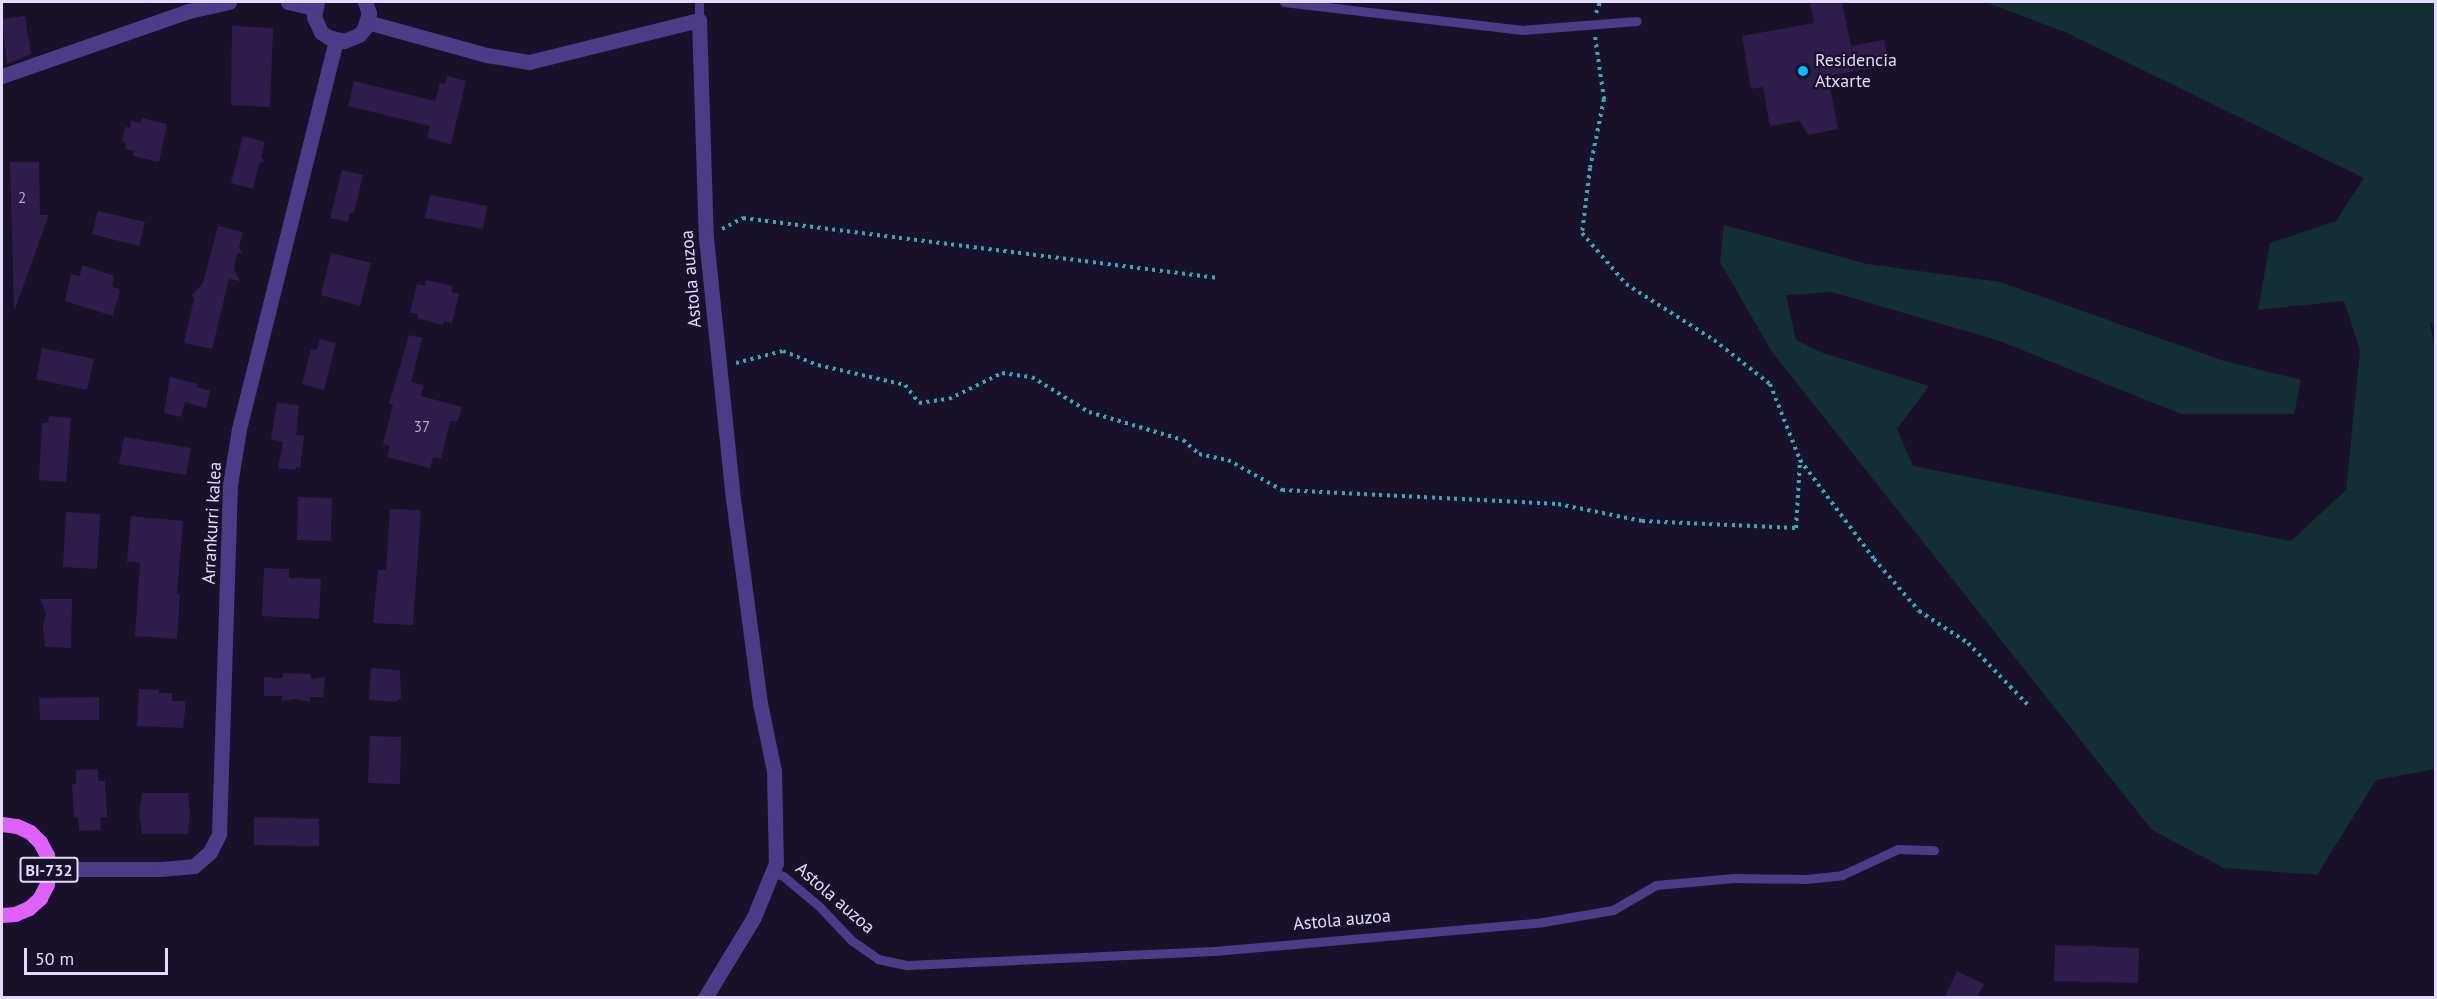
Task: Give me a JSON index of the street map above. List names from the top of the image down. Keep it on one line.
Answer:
{"streets":{"main road":["BI-732"],"street":["Astola auzoa","Arrankurri kalea"]},"crossings":[["Arrankurri kalea","BI-732"]],"places":["Residencia Atxarte"],"house_numbers":["2","37"],"scale_bar":"50 m"}
